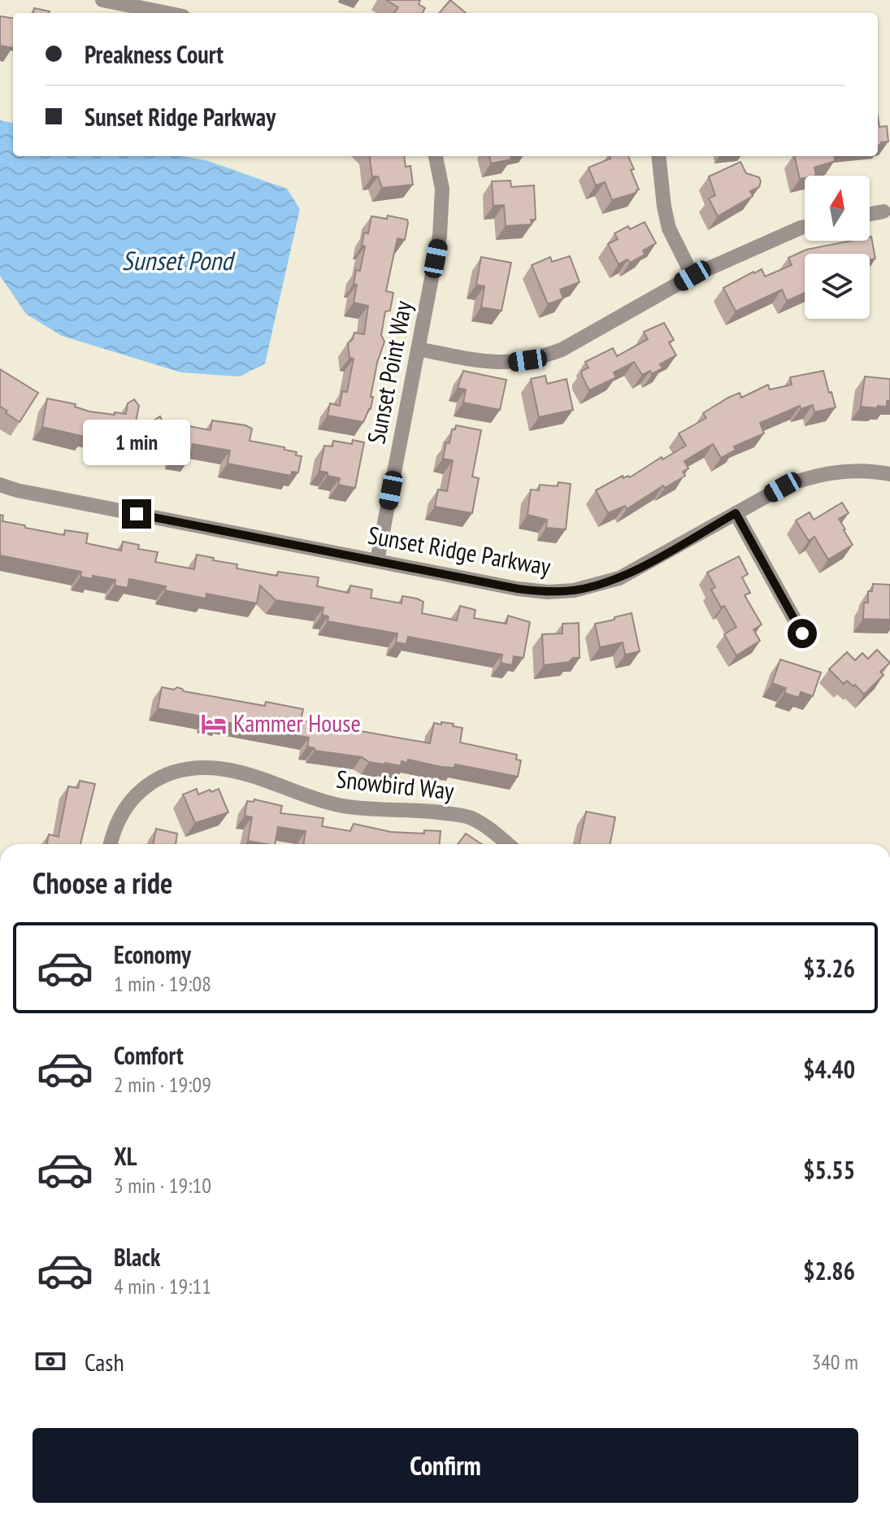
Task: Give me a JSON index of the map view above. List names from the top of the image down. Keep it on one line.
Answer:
{"streets":{"street":["Sunset Point Way","Sunset Ridge Parkway","Snowbird Way"]},"crossings":[["Sunset Point Way","Sunset Ridge Parkway"]],"water":["Sunset Pond"],"places":{"hotel":["Kammer House"]},"north":"top","page":{"banner":["Preakness Court","Sunset Ridge Parkway"],"bubble":"1 min","heading":"Choose a ride","list":[{"name":"Economy","note":"1 min · 19:08","value":"$3.26"},{"name":"Comfort","note":"2 min · 19:09","value":"$4.40"},{"name":"XL","note":"3 min · 19:10","value":"$5.55"},{"name":"Black","note":"4 min · 19:11","value":"$2.86"}],"pay":["Cash","340 m"],"buttons":"Confirm"}}
